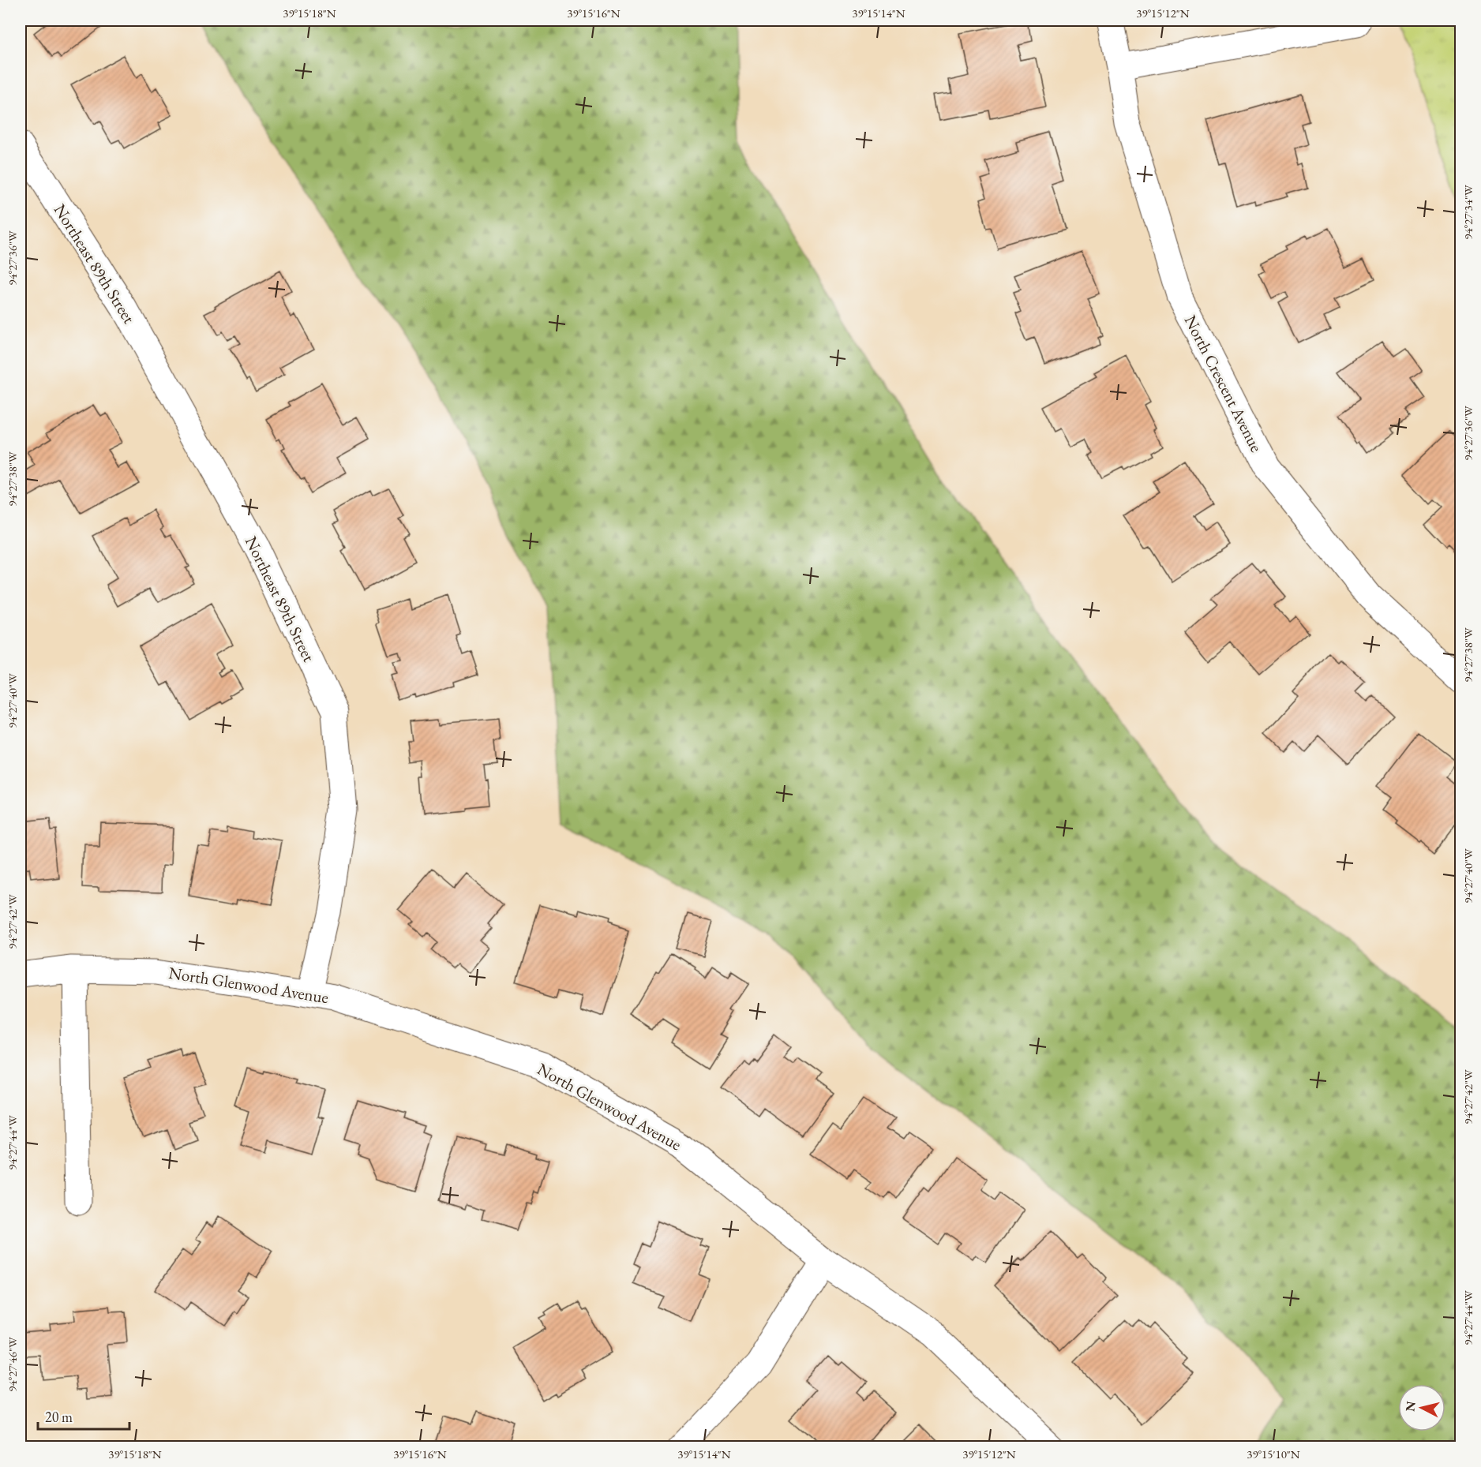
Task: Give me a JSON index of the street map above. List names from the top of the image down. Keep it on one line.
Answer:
{"streets":{"street":["Northeast 89th Street","North Crescent Avenue","North Glenwood Avenue"]},"crossings":[["Northeast 89th Street","North Glenwood Avenue"]],"scale_bar":"20 m","north":"left","coordinates":["39°15'18\"N","39°15'16\"N","39°15'14\"N","39°15'12\"N","94°27'34\"W","94°27'36\"W","94°27'38\"W","94°27'40\"W","94°27'42\"W","94°27'44\"W","94°27'46\"W","39°15'10\"N"]}
